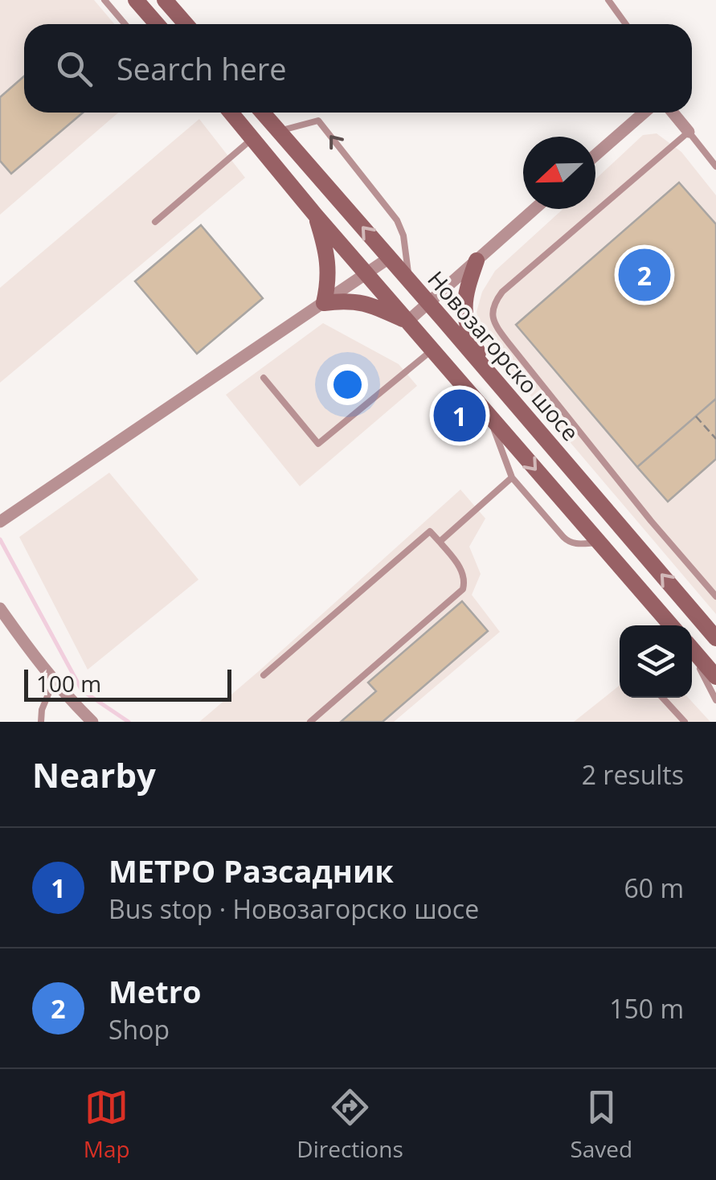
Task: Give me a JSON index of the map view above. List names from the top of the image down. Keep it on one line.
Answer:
{"streets":{"main road":["Новозагорско шосе"]},"scale_bar":"100 m","north":"left","page":{"search":"Search here","pins":["2","1"],"scale":"100 m","heading":["Nearby","2 results"],"list":[{"mark":"1","name":"МЕТРО Разсадник","note":"Bus stop · Новозагорско шосе","value":"60 m"},{"mark":"2","name":"Metro","note":"Shop","value":"150 m"}],"nav":["Map","Directions","Saved"]}}
